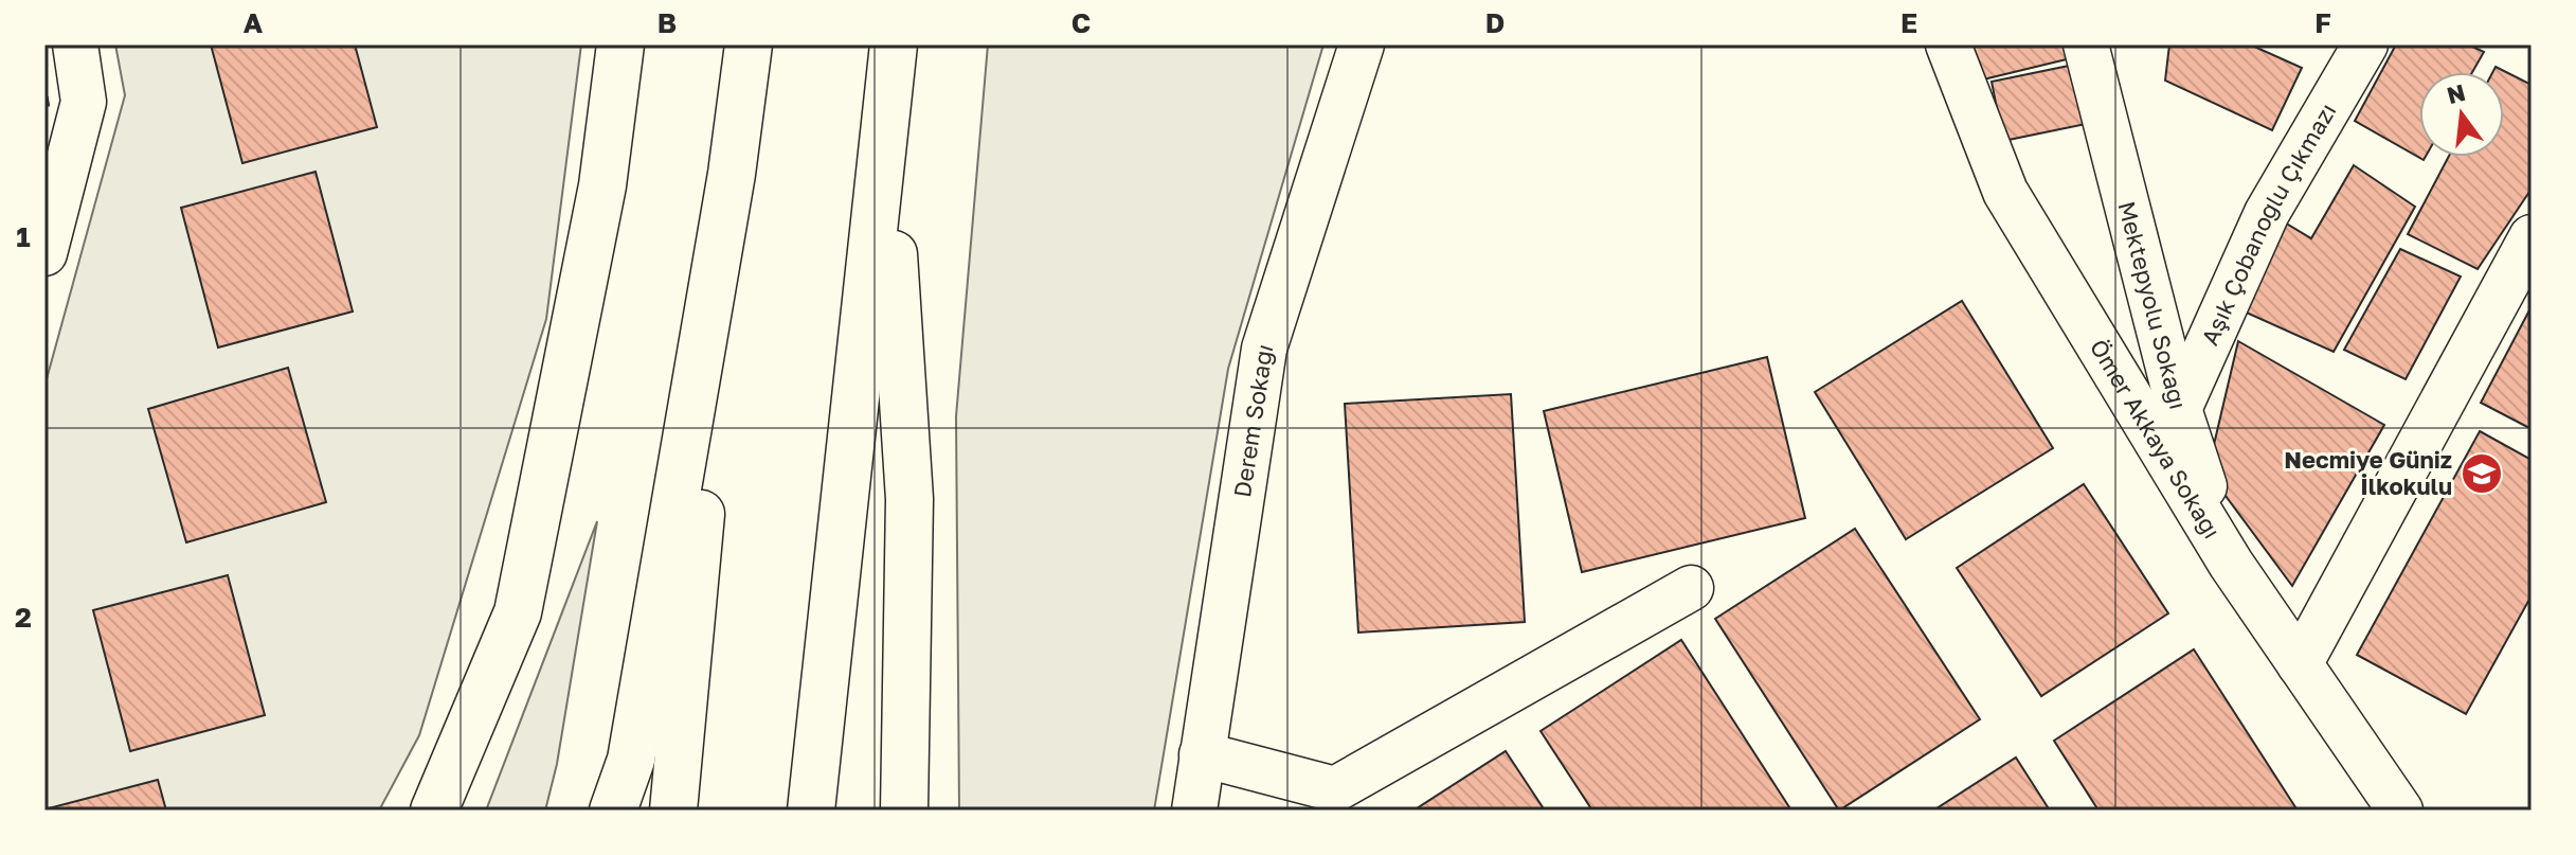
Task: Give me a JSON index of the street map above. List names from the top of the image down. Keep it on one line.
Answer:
{"streets":{"street":["Aşık Çobanoğlu Çıkmazı","Mektepyolu Sokağı","Derem Sokağı","Ömer Akkaya Sokağı"]},"crossings":[["Aşık Çobanoğlu Çıkmazı","Mektepyolu Sokağı"],["Mektepyolu Sokağı","Ömer Akkaya Sokağı"]],"places":{"school or university":["Necmiye Güniz İlkokulu"]},"north":"top","grid":{"columns":["A","B","C","D","E","F"],"rows":["1","2"]}}
